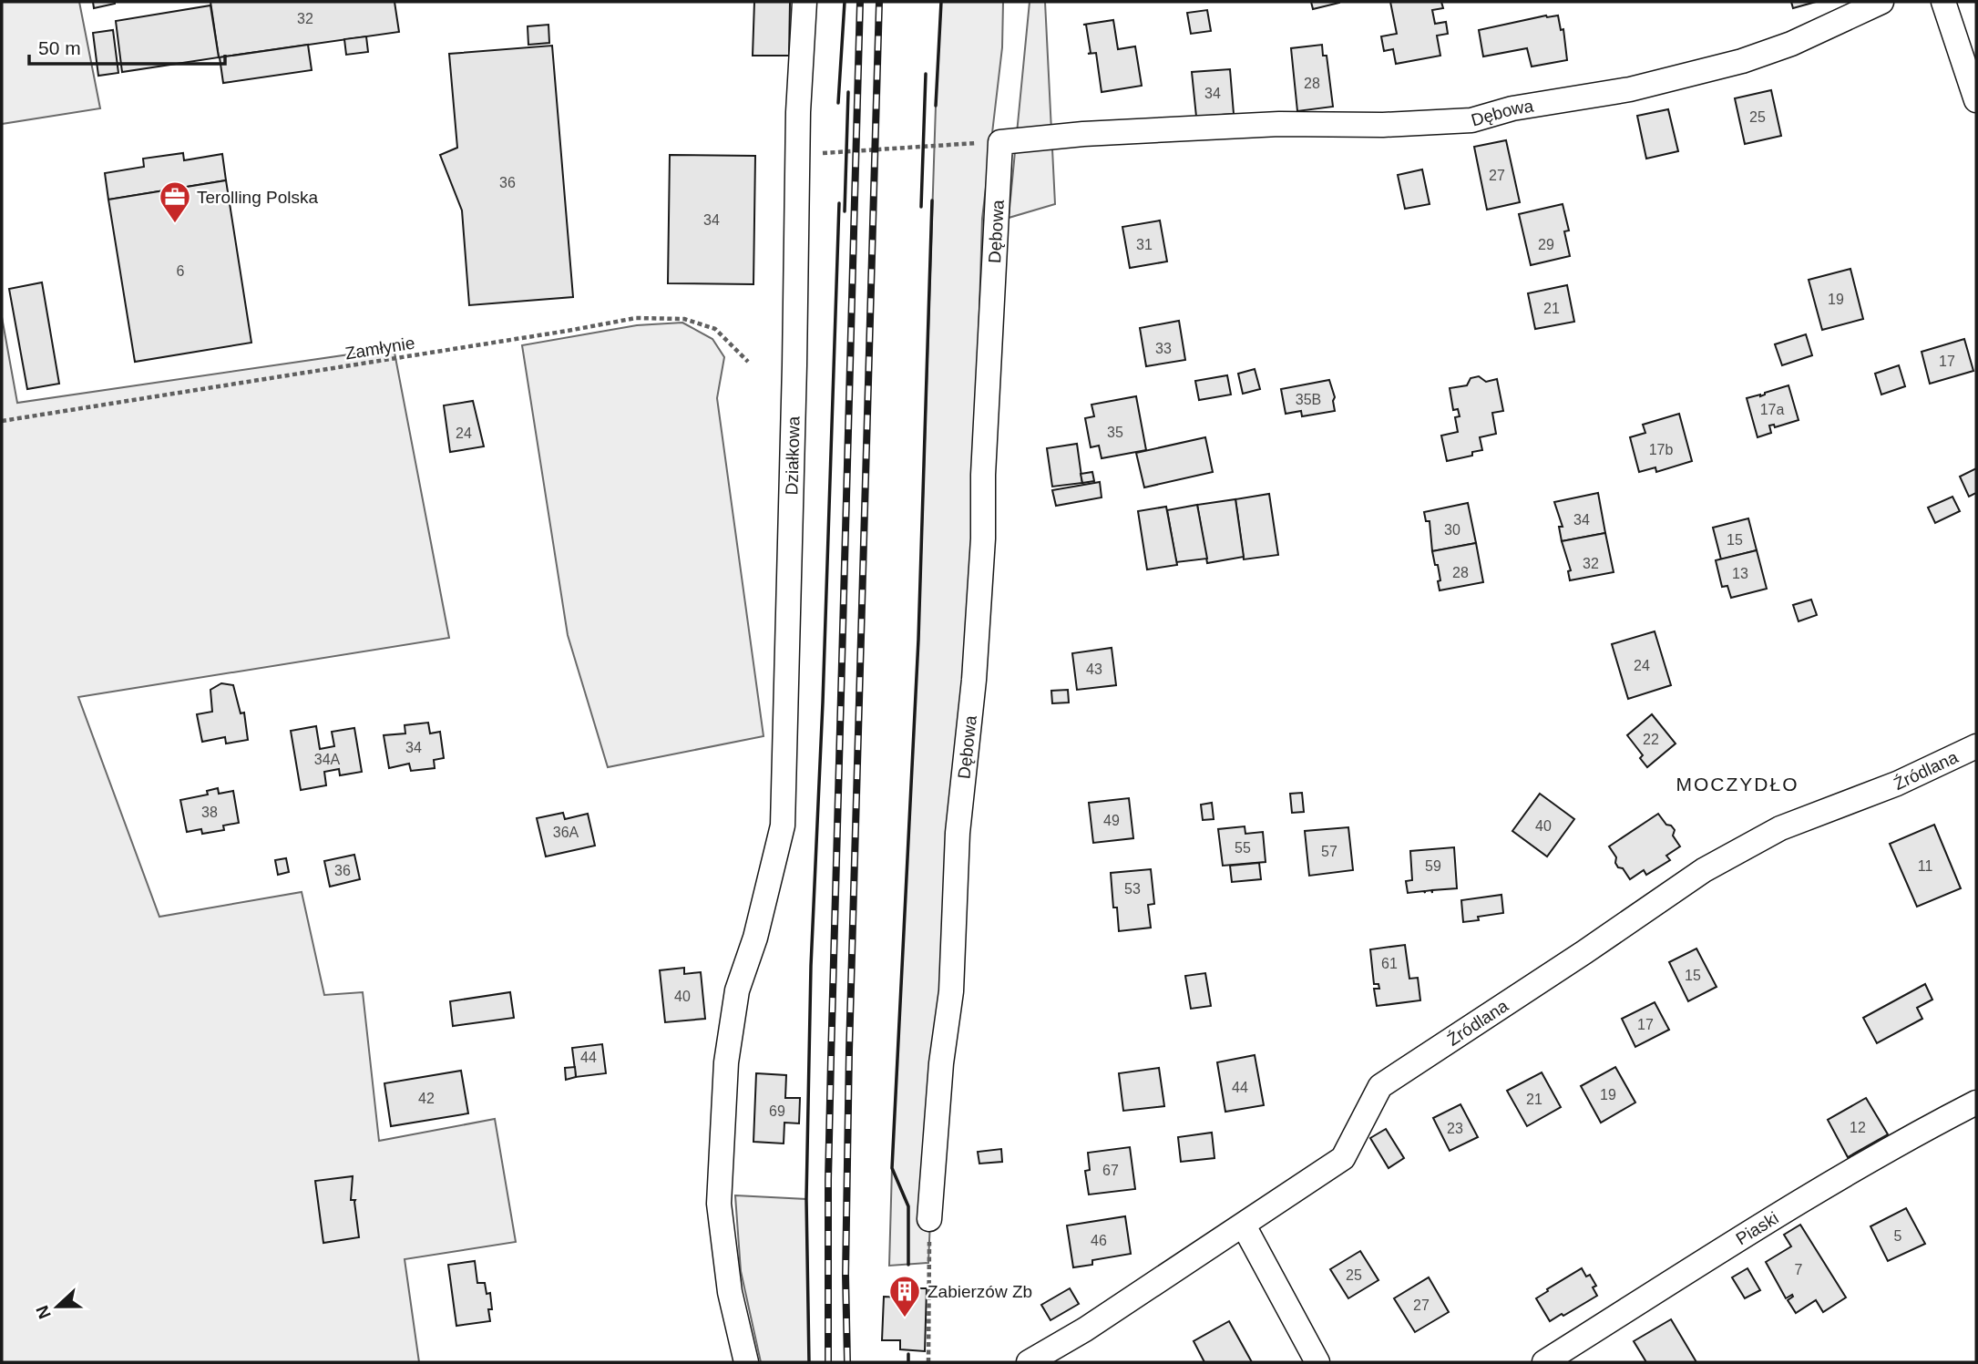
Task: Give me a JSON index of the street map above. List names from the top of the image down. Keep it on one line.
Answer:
{"streets":{"street":["Dębowa","Działkowa","Źródlana","Piaski"],"path":["Zamłynie"]},"districts":["MOCZYDŁO"],"places":{"office":["Terolling Polska"],"building":["Zabierzów Zb"]},"house_numbers":["32","28","34","25","27","36","34","31","29","6","19","21","33","17","35B","17a","35","24","17b","34","30","15","32","28","13","24","43","22","34","34A","38","49","40","36A","55","57","59","11","36","53","61","15","40","17","44","44","19","42","21","69","12","23","67","5","46","7","25","27"],"scale_bar":"50 m","north":"left"}
